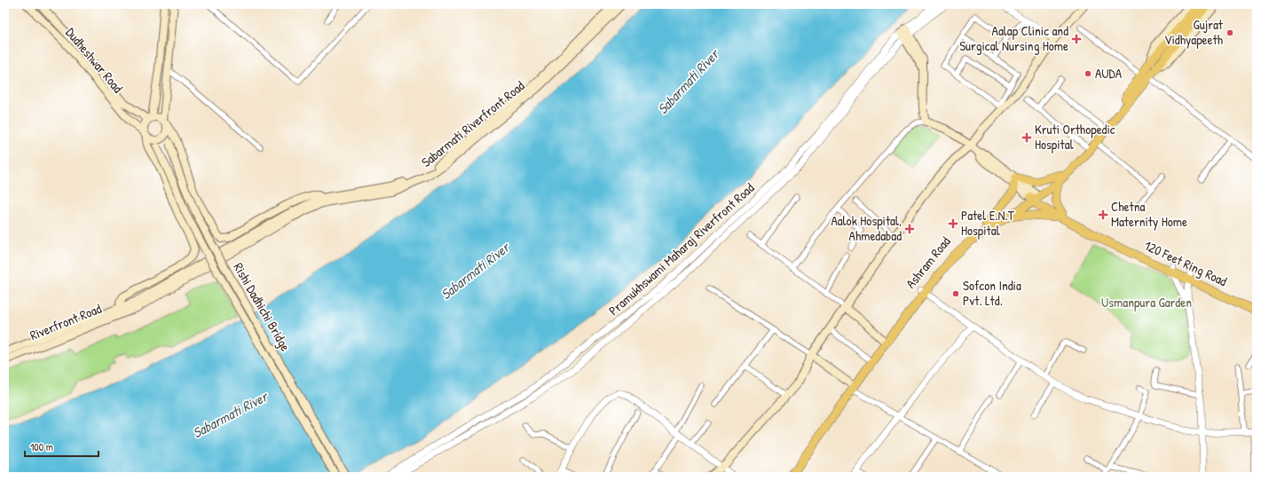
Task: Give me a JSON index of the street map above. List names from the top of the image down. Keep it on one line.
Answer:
{"streets":{"main road":["Dudheshwar Road","Sabarmati Riverfront Road","Ashram Road","120 Feet Ring Road","Rishi Dadhichi Bridge","Riverfront Road"],"street":["Pramukhswami Maharaj Riverfront Road"]},"crossings":[["Dudheshwar Road","Rishi Dadhichi Bridge"],["Sabarmati Riverfront Road","Riverfront Road"],["Ashram Road","120 Feet Ring Road"]],"water":["Sabarmati River"],"parks":["Usmanpura Garden"],"places":{"other":["Gujrat Vidhyapeeth","AUDA","Sofcon India Pvt. Ltd."],"health":["Aalap Clinic and Surgical Nursing Home","Kruti Orthopedic Hospital","Chetna Maternity Home","Patel E.N.T Hospital","Aalok Hospital, Ahmedabad"]},"scale_bar":"100 m"}
